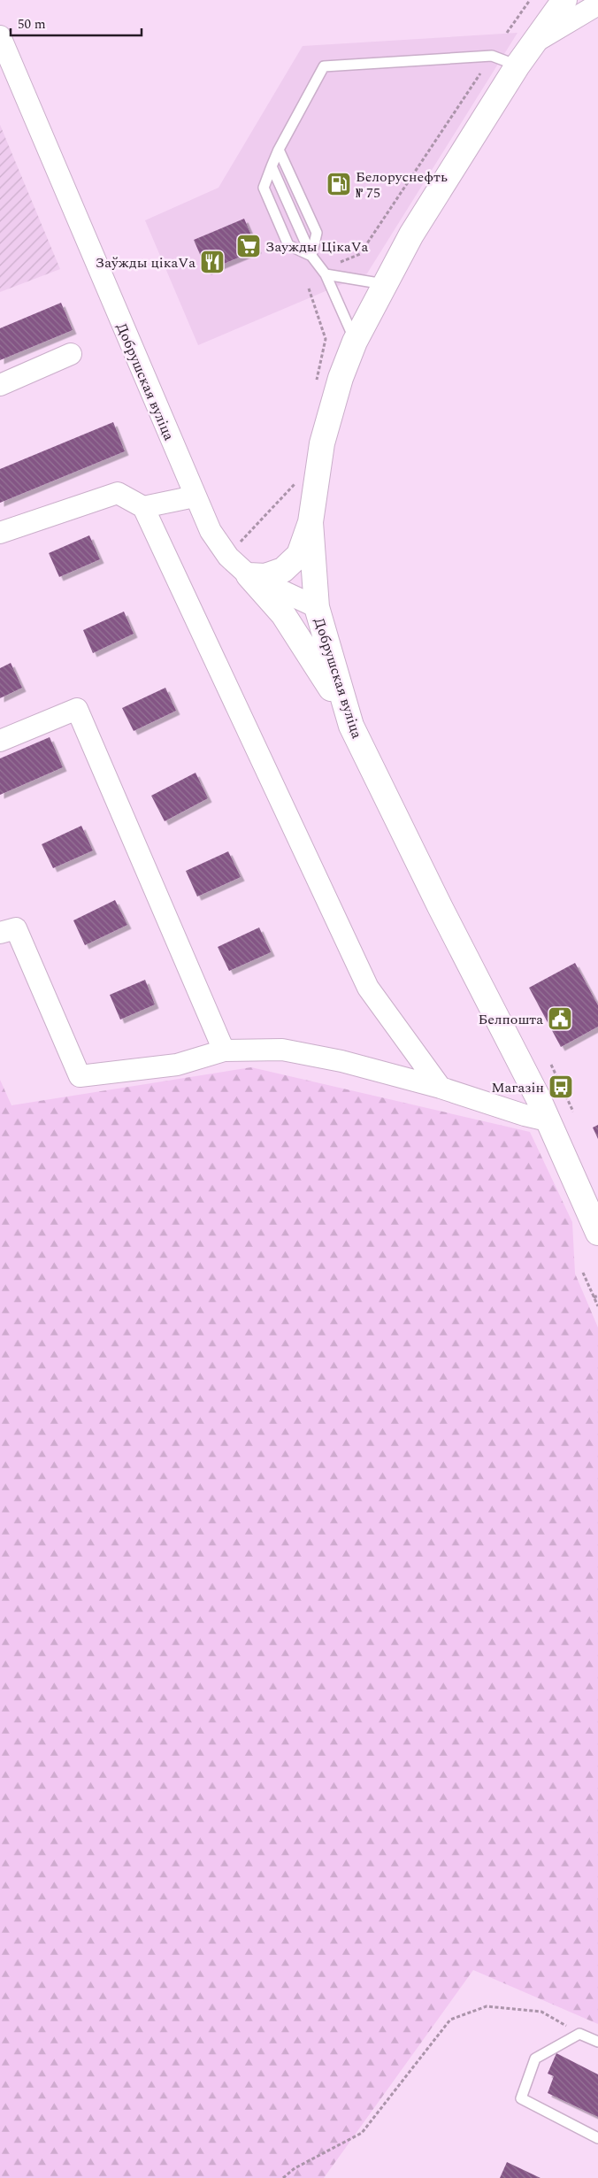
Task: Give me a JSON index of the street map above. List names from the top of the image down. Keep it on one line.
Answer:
{"streets":{"main road":["Добрушская вуліца"]},"places":{"fuel station":["Белоруснефть № 75"],"supermarket":["Заужды ЦікаVа"],"restaurant":["Заўжды цікаVа"],"public building":["Белпошта"],"bus stop":["Магазін"]},"scale_bar":"50 m"}
